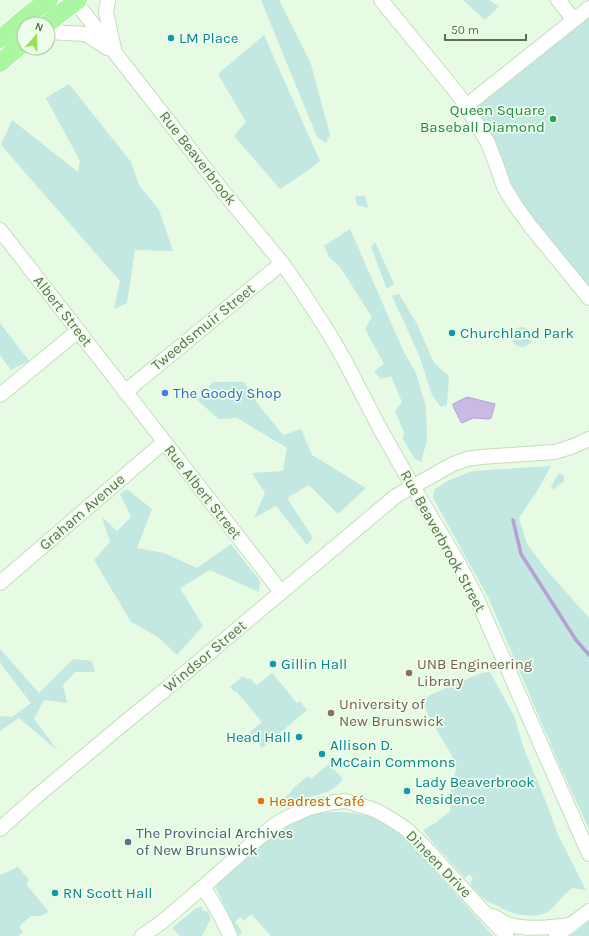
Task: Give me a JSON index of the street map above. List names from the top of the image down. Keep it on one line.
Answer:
{"streets":{"street":["Rue Beaverbrook","Albert Street","Tweedsmuir Street","Rue Albert Street","Graham Avenue","Rue Beaverbrook Street","Windsor Street","Dineen Drive"]},"crossings":[["Rue Beaverbrook","Tweedsmuir Street"],["Rue Beaverbrook","Rue Beaverbrook Street"],["Albert Street","Tweedsmuir Street"],["Albert Street","Rue Albert Street"],["Tweedsmuir Street","Rue Albert Street"],["Tweedsmuir Street","Rue Beaverbrook Street"],["Rue Albert Street","Graham Avenue"],["Rue Albert Street","Windsor Street"],["Rue Beaverbrook Street","Windsor Street"]],"places":["LM Place","Queen Square Baseball Diamond","Churchland Park","The Goody Shop","Gillin Hall","UNB Engineering Library","University of New Brunswick","Head Hall","Allison D. McCain Commons","Lady Beaverbrook Residence","Headrest Café","The Provincial Archives of New Brunswick","RN Scott Hall"],"scale_bar":"50 m","north":"top"}
